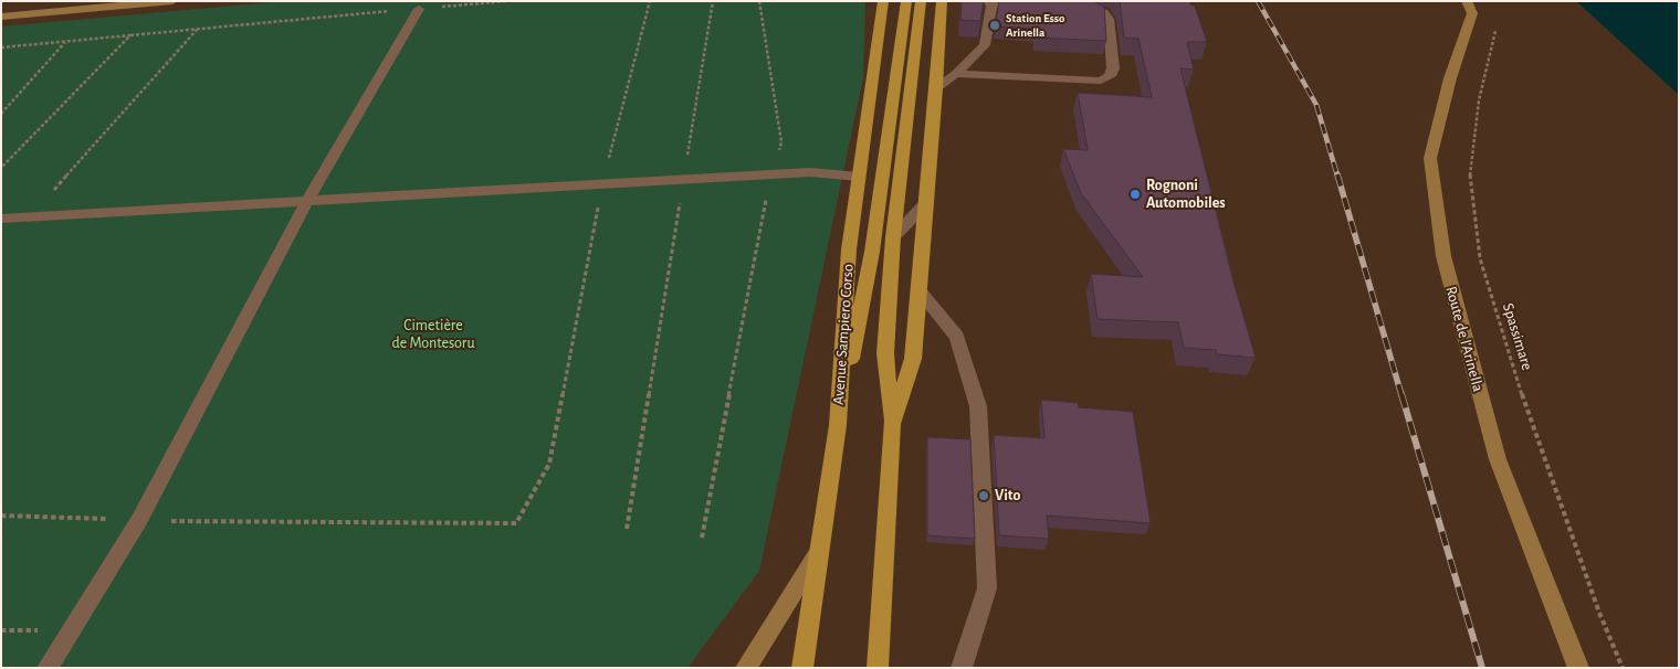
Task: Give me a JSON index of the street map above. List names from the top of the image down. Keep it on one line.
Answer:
{"streets":{"main road":["Avenue Sampiero Corso"],"street":["Route de l'Arinella"],"path":["Spassimare"]},"parks":["Cimetière de Montesoru"],"places":["Station Esso Arinella","Rognoni Automobiles","Vito"]}
